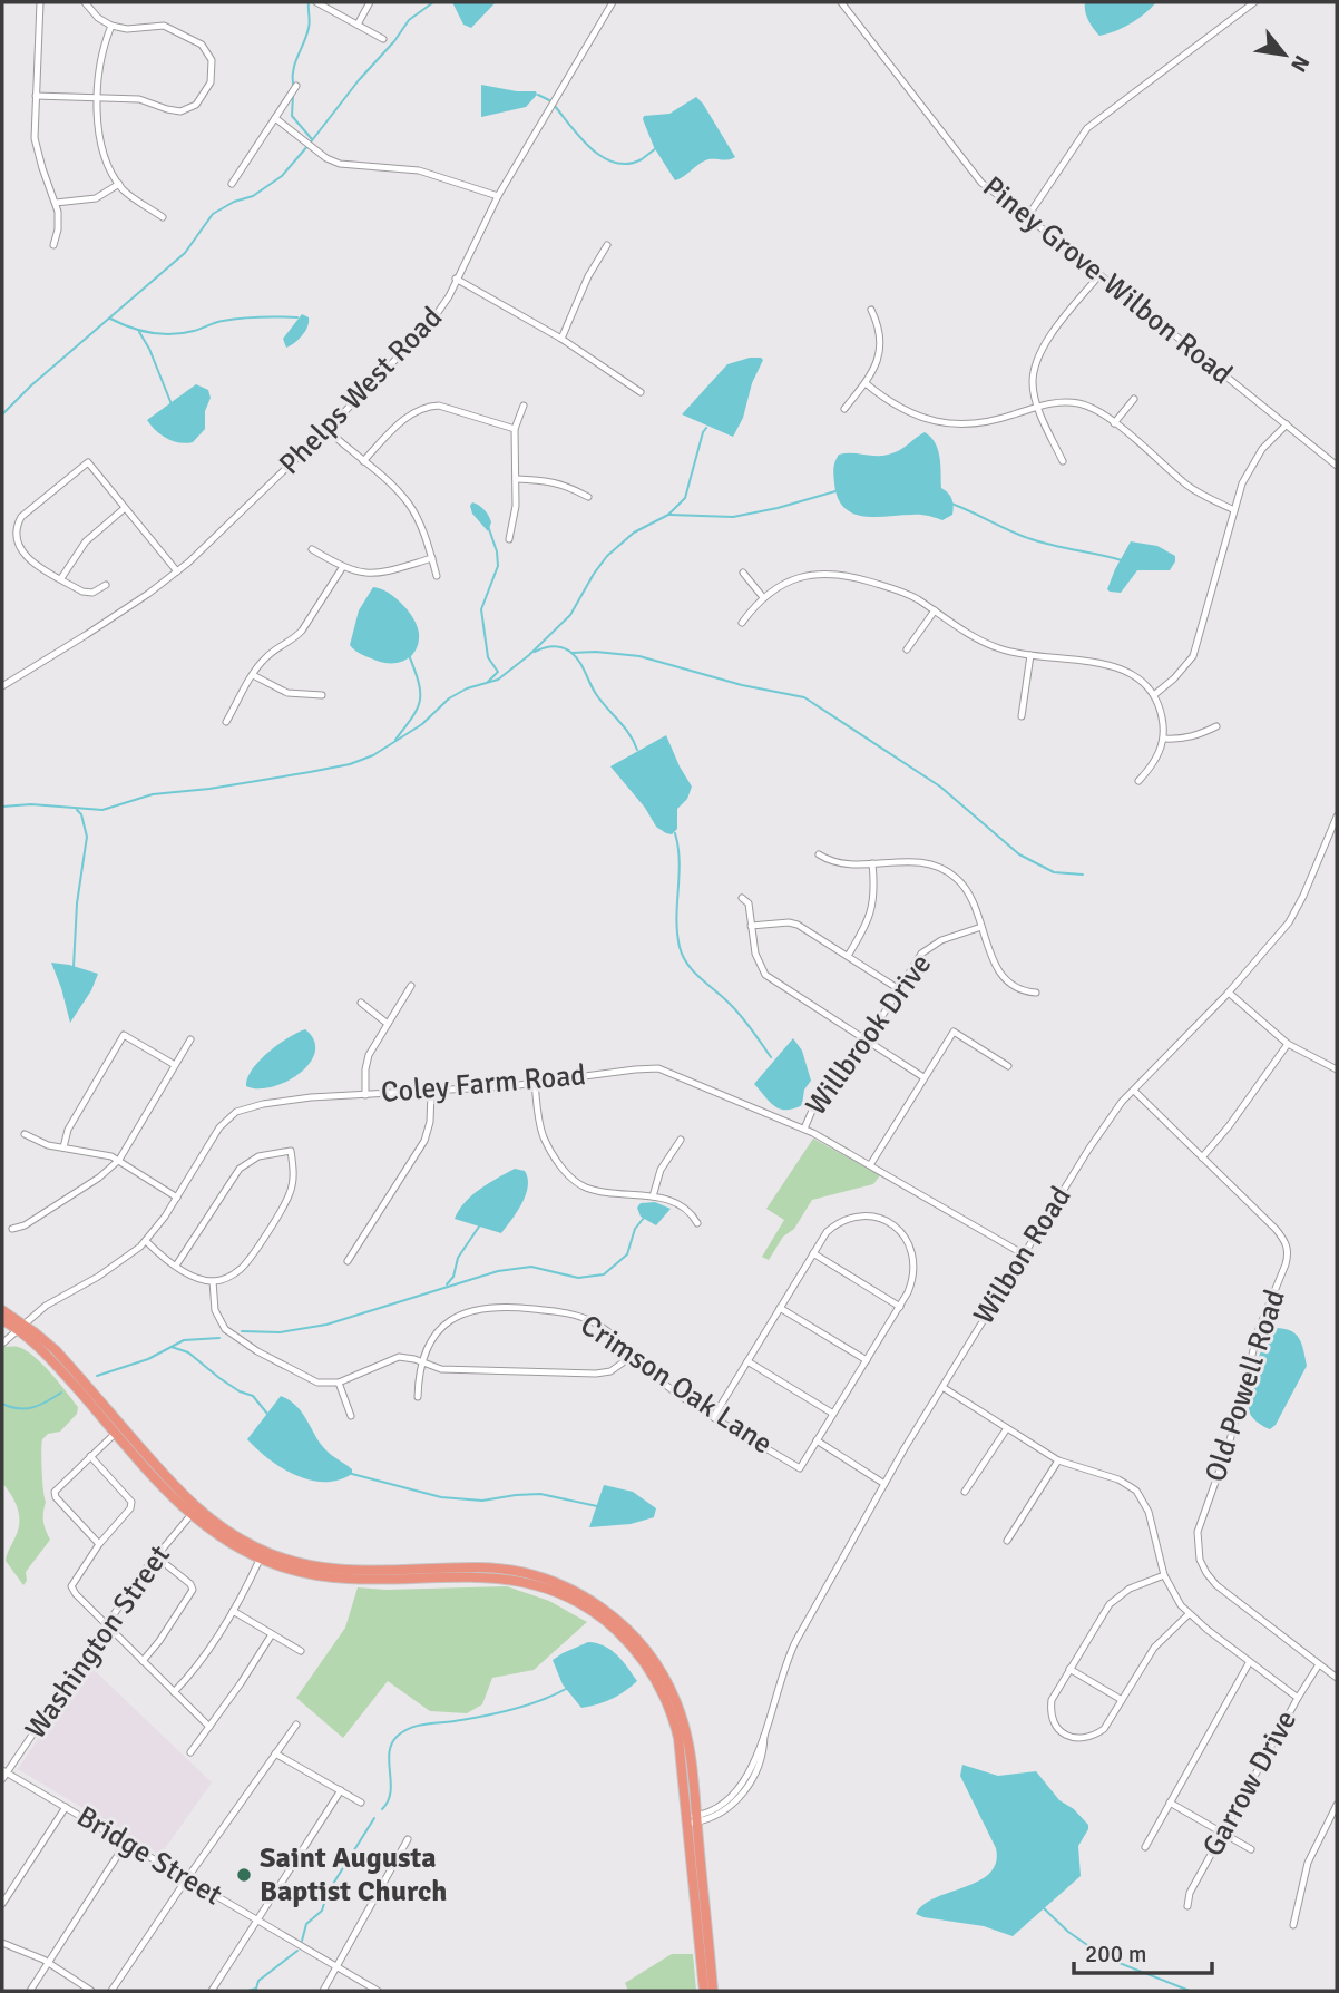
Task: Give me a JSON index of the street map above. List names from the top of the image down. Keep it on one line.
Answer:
{"streets":{"street":["Piney Grove-Wilbon Road","Phelps West Road","Willbrook Drive","Coley Farm Road","Wilbon Road","Crimson Oak Lane","Old Powell Road","Washington Street","Garrow Drive","Bridge Street"]},"crossings":[["Willbrook Drive","Coley Farm Road"],["Coley Farm Road","Wilbon Road"],["Wilbon Road","Old Powell Road"],["Old Powell Road","Garrow Drive"],["Washington Street","Bridge Street"]],"places":["Saint Augusta Baptist Church"],"scale_bar":"200 m","north":"bottom right"}
